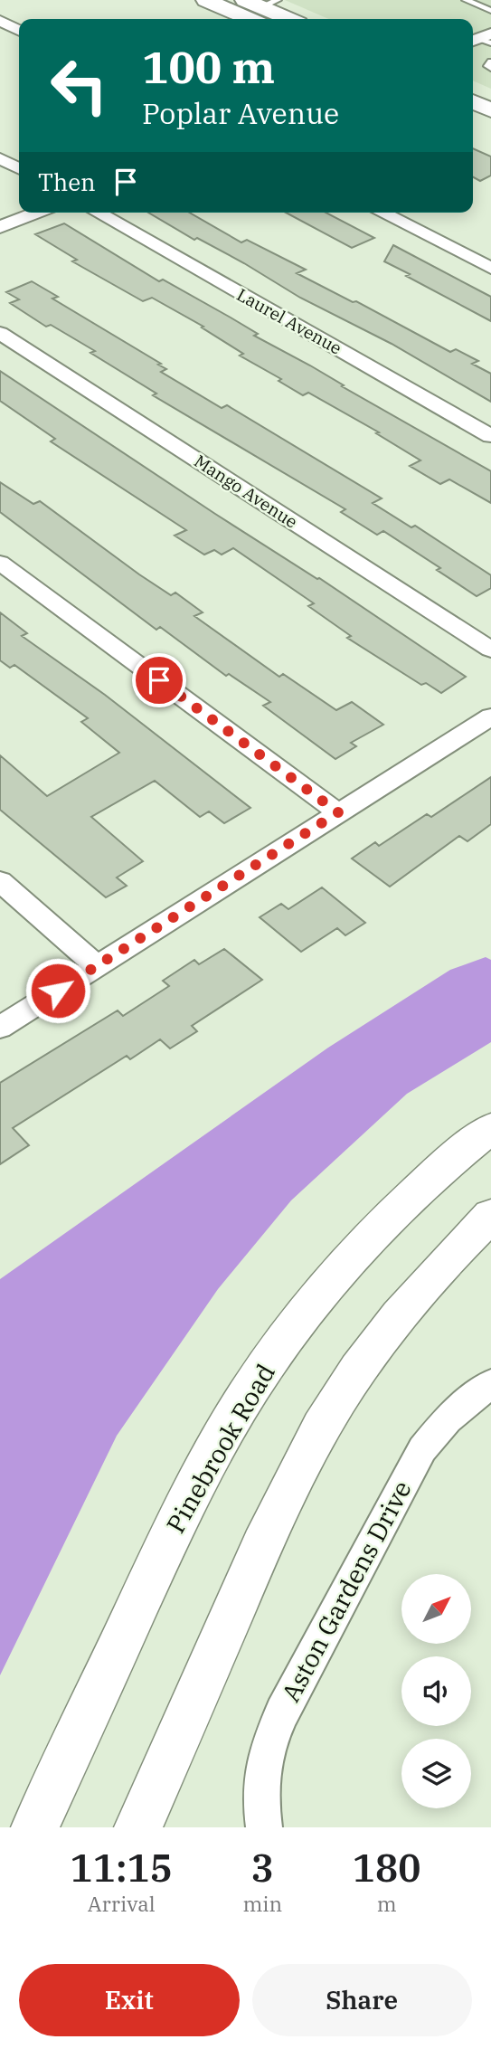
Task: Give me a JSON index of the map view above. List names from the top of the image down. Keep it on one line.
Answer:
{"streets":{"street":["Laurel Avenue","Mango Avenue","Pinebrook Road","Aston Gardens Drive"]},"north":"top right","page":{"turn":["100 m","Poplar Avenue"],"then":"Then","eta":["11:15","Arrival","3","min","180","m"],"buttons":["Exit","Share"]}}
